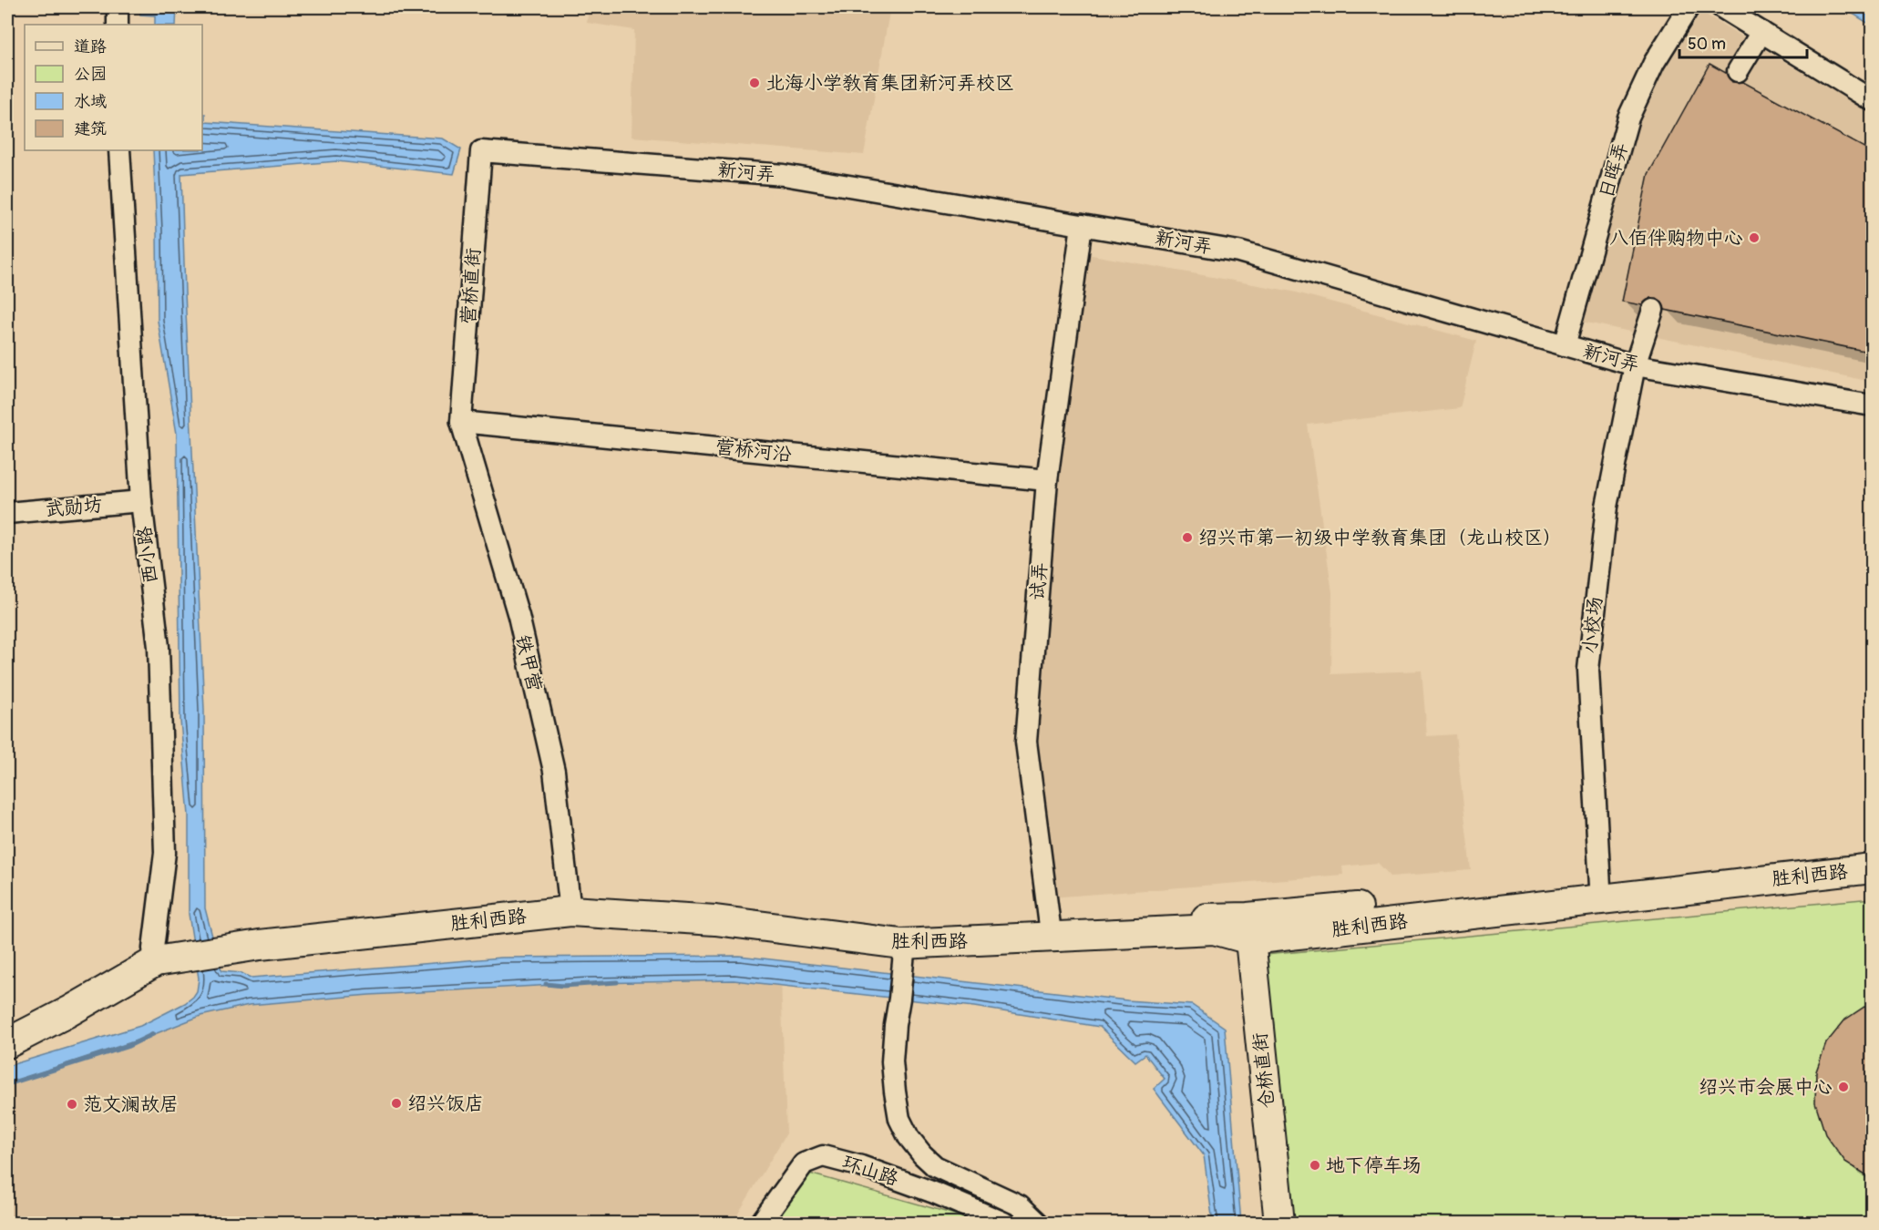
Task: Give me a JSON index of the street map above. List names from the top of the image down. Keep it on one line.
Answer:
{"streets":{"main road":["胜利西路","仓桥直街"],"street":["日晖弄","新河弄","营桥直街","营桥河沿","武勋坊","西小路","试弄","小校场","铁甲营","环山路"]},"crossings":[["日晖弄","新河弄"],["新河弄","营桥直街"],["新河弄","试弄"],["新河弄","小校场"],["营桥直街","营桥河沿"],["营桥直街","铁甲营"],["营桥河沿","试弄"],["营桥河沿","铁甲营"],["武勋坊","西小路"],["西小路","胜利西路"],["试弄","胜利西路"],["小校场","胜利西路"],["铁甲营","胜利西路"],["胜利西路","仓桥直街"]],"places":["北海小学教育集团新河弄校区","八佰伴购物中心","绍兴市第一初级中学教育集团（龙山校区）","绍兴市会展中心","绍兴饭店","范文澜故居","地下停车场"],"legend":["道路","公园","水域","建筑"],"scale_bar":"50 m"}
